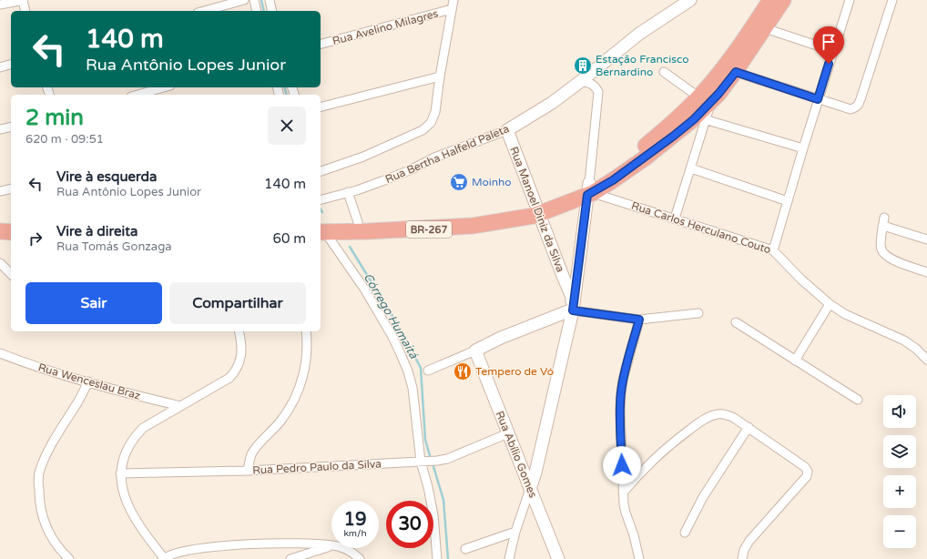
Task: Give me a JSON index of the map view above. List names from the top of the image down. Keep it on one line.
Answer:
{"streets":{"highway":["BR-267"],"street":["Rua Avelino Milagres","Rua Bertha Halfeld Paleta","Rua Manoel Diniz da Silva","Rua Carlos Herculano Couto","Rua Wenceslau Braz","Rua Abílio Gomes","Rua Pedro Paulo da Silva"]},"crossings":[["Rua Bertha Halfeld Paleta","Rua Manoel Diniz da Silva"],["Rua Manoel Diniz da Silva","BR-267"],["Rua Carlos Herculano Couto","BR-267"],["Rua Abílio Gomes","Rua Pedro Paulo da Silva"]],"water":["Córrego Humaitá"],"places":{"building":["Estação Francisco Bernardino"],"supermarket":["Moinho"],"restaurant":["Tempero de Vó"]},"page":{"turn":["140 m","Rua Antônio Lopes Junior"],"heading":["2 min","620 m · 09:51"],"list":[{"name":"Vire à esquerda","note":"Rua Antônio Lopes Junior","value":"140 m"},{"name":"Vire à direita","note":"Rua Tomás Gonzaga","value":"60 m"}],"buttons":["Sair","Compartilhar"],"map_buttons":["+","−"],"speed":"19 km/h","limit":"30"}}
